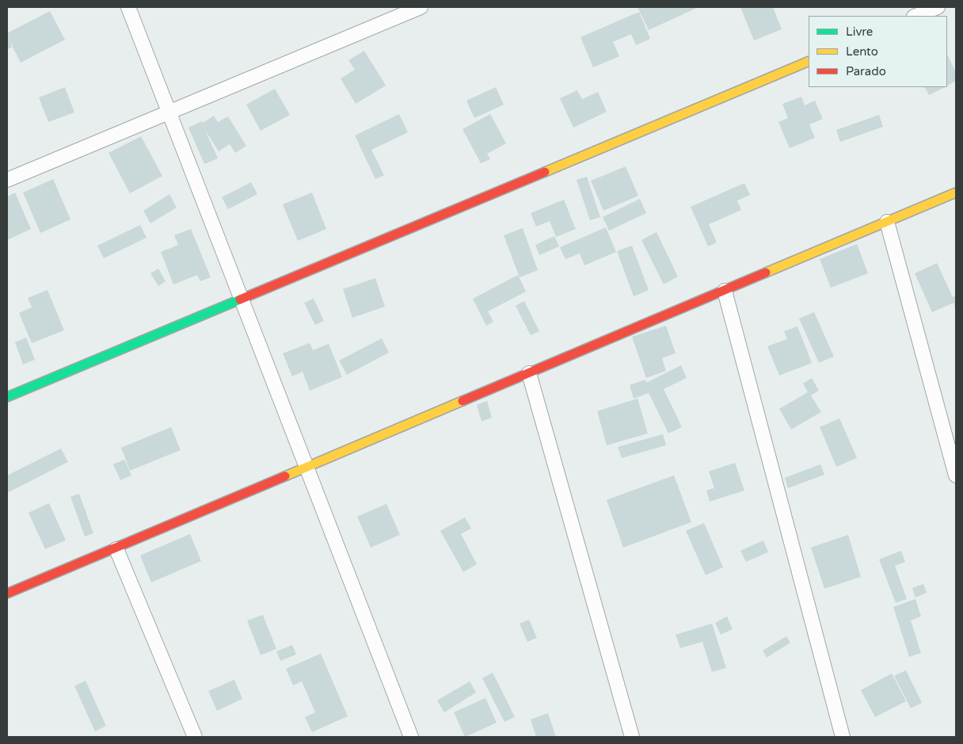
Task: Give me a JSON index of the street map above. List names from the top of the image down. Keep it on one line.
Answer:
{"legend":["Livre","Lento","Parado"]}
